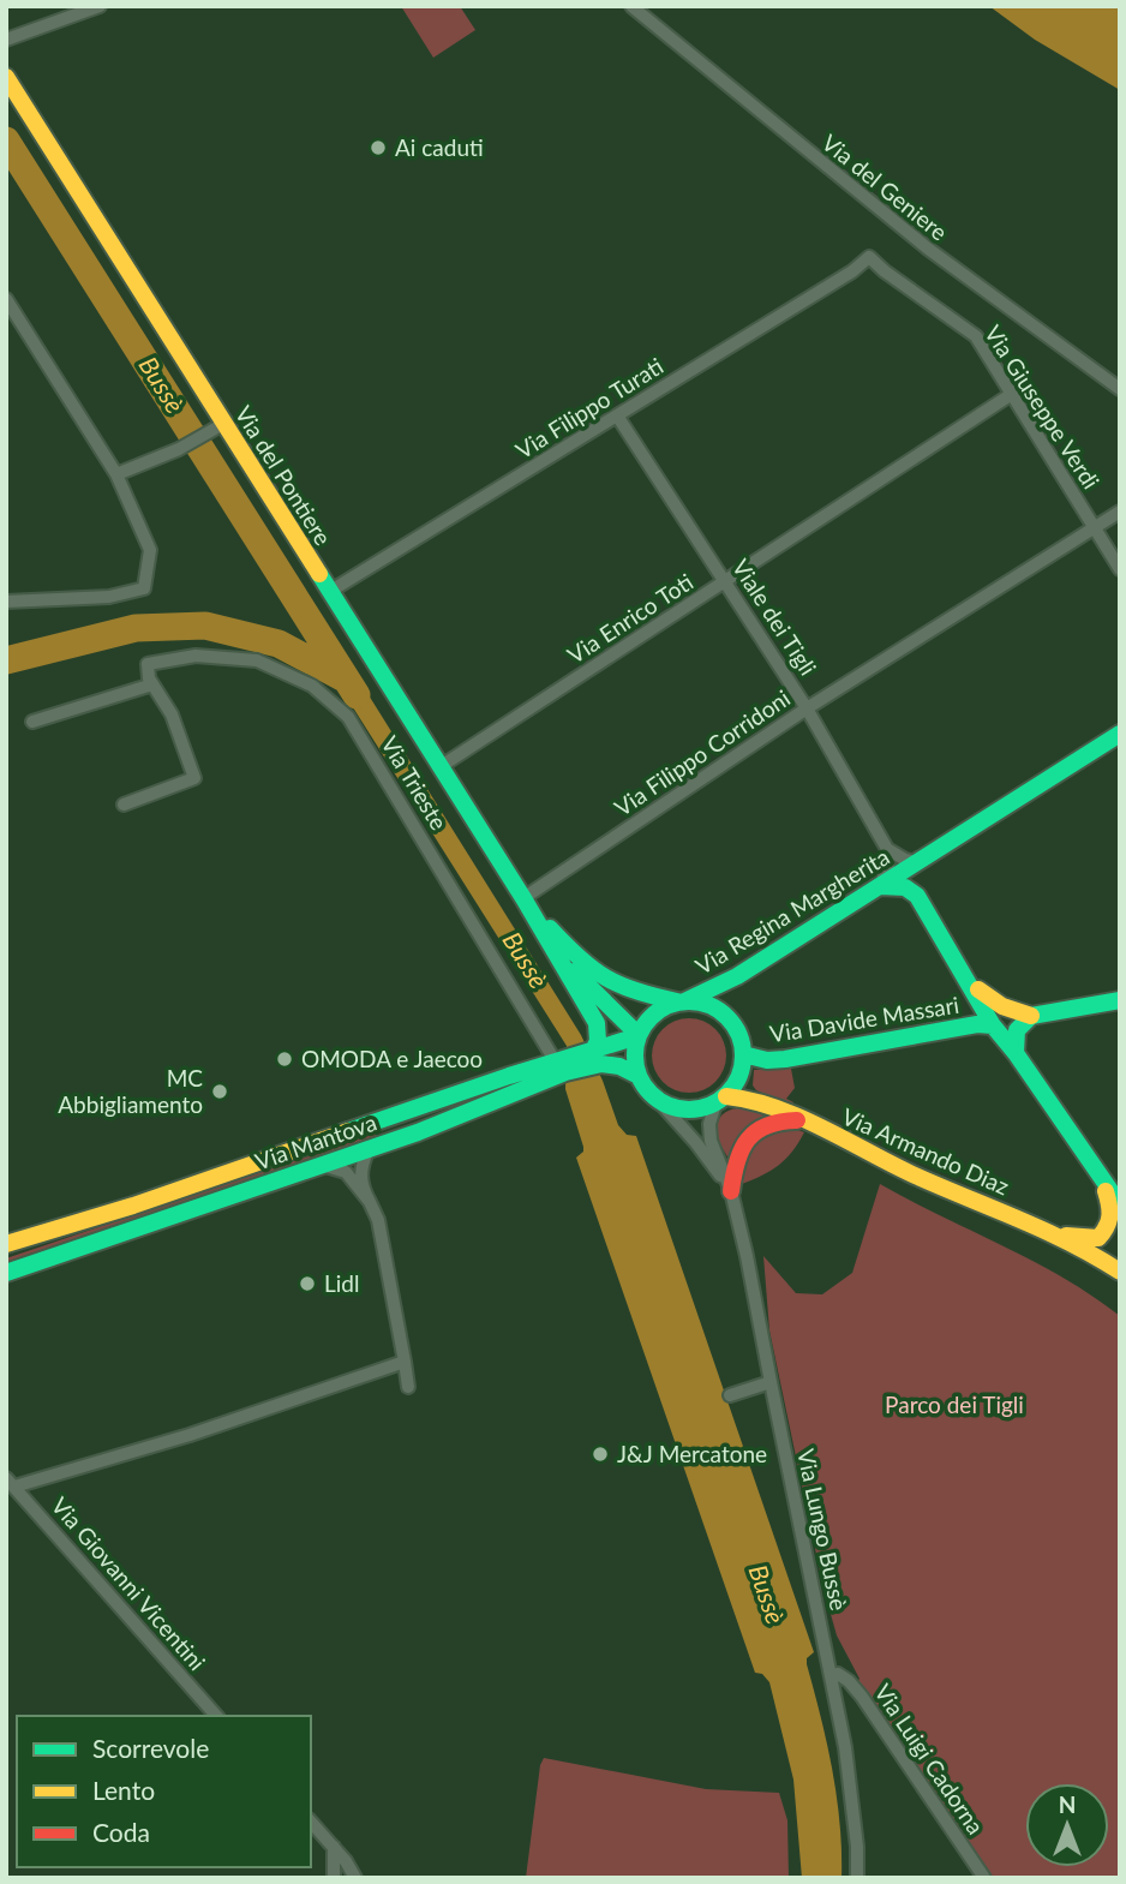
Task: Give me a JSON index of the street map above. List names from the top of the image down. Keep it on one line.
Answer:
{"streets":{"main road":["Via del Pontiere","Via Regina Margherita","Via Davide Massari","Via Mantova","Via Armando Diaz"],"street":["Via del Geniere","Via Giuseppe Verdi","Via Filippo Turati","Viale dei Tigli","Via Enrico Toti","Via Filippo Corridoni","Via Trieste","Via Lungo Bussè","Via Giovanni Vicentini","Via Luigi Cadorna"]},"crossings":[["Via Giuseppe Verdi","Via Filippo Turati"],["Via Giuseppe Verdi","Via Enrico Toti"],["Via Giuseppe Verdi","Via Filippo Corridoni"],["Via Filippo Turati","Via del Pontiere"],["Via Filippo Turati","Viale dei Tigli"],["Via del Pontiere","Via Enrico Toti"],["Via del Pontiere","Via Filippo Corridoni"],["Via del Pontiere","Via Regina Margherita"],["Via del Pontiere","Via Davide Massari"],["Via del Pontiere","Via Mantova"],["Via del Pontiere","Via Armando Diaz"],["Via del Pontiere","Via Lungo Bussè"],["Viale dei Tigli","Via Enrico Toti"],["Viale dei Tigli","Via Filippo Corridoni"],["Via Trieste","Via Mantova"],["Via Regina Margherita","Via Davide Massari"],["Via Regina Margherita","Via Mantova"],["Via Regina Margherita","Via Armando Diaz"],["Via Regina Margherita","Via Lungo Bussè"],["Via Davide Massari","Via Mantova"],["Via Davide Massari","Via Armando Diaz"],["Via Davide Massari","Via Lungo Bussè"],["Via Mantova","Via Armando Diaz"],["Via Mantova","Via Lungo Bussè"],["Via Armando Diaz","Via Lungo Bussè"],["Via Lungo Bussè","Via Luigi Cadorna"]],"water":["Bussè"],"parks":["Parco dei Tigli"],"places":["Ai caduti","OMODA e Jaecoo","MC Abbigliamento","Lidl","J&J Mercatone"],"legend":["Scorrevole","Lento","Coda"],"north":"top"}
